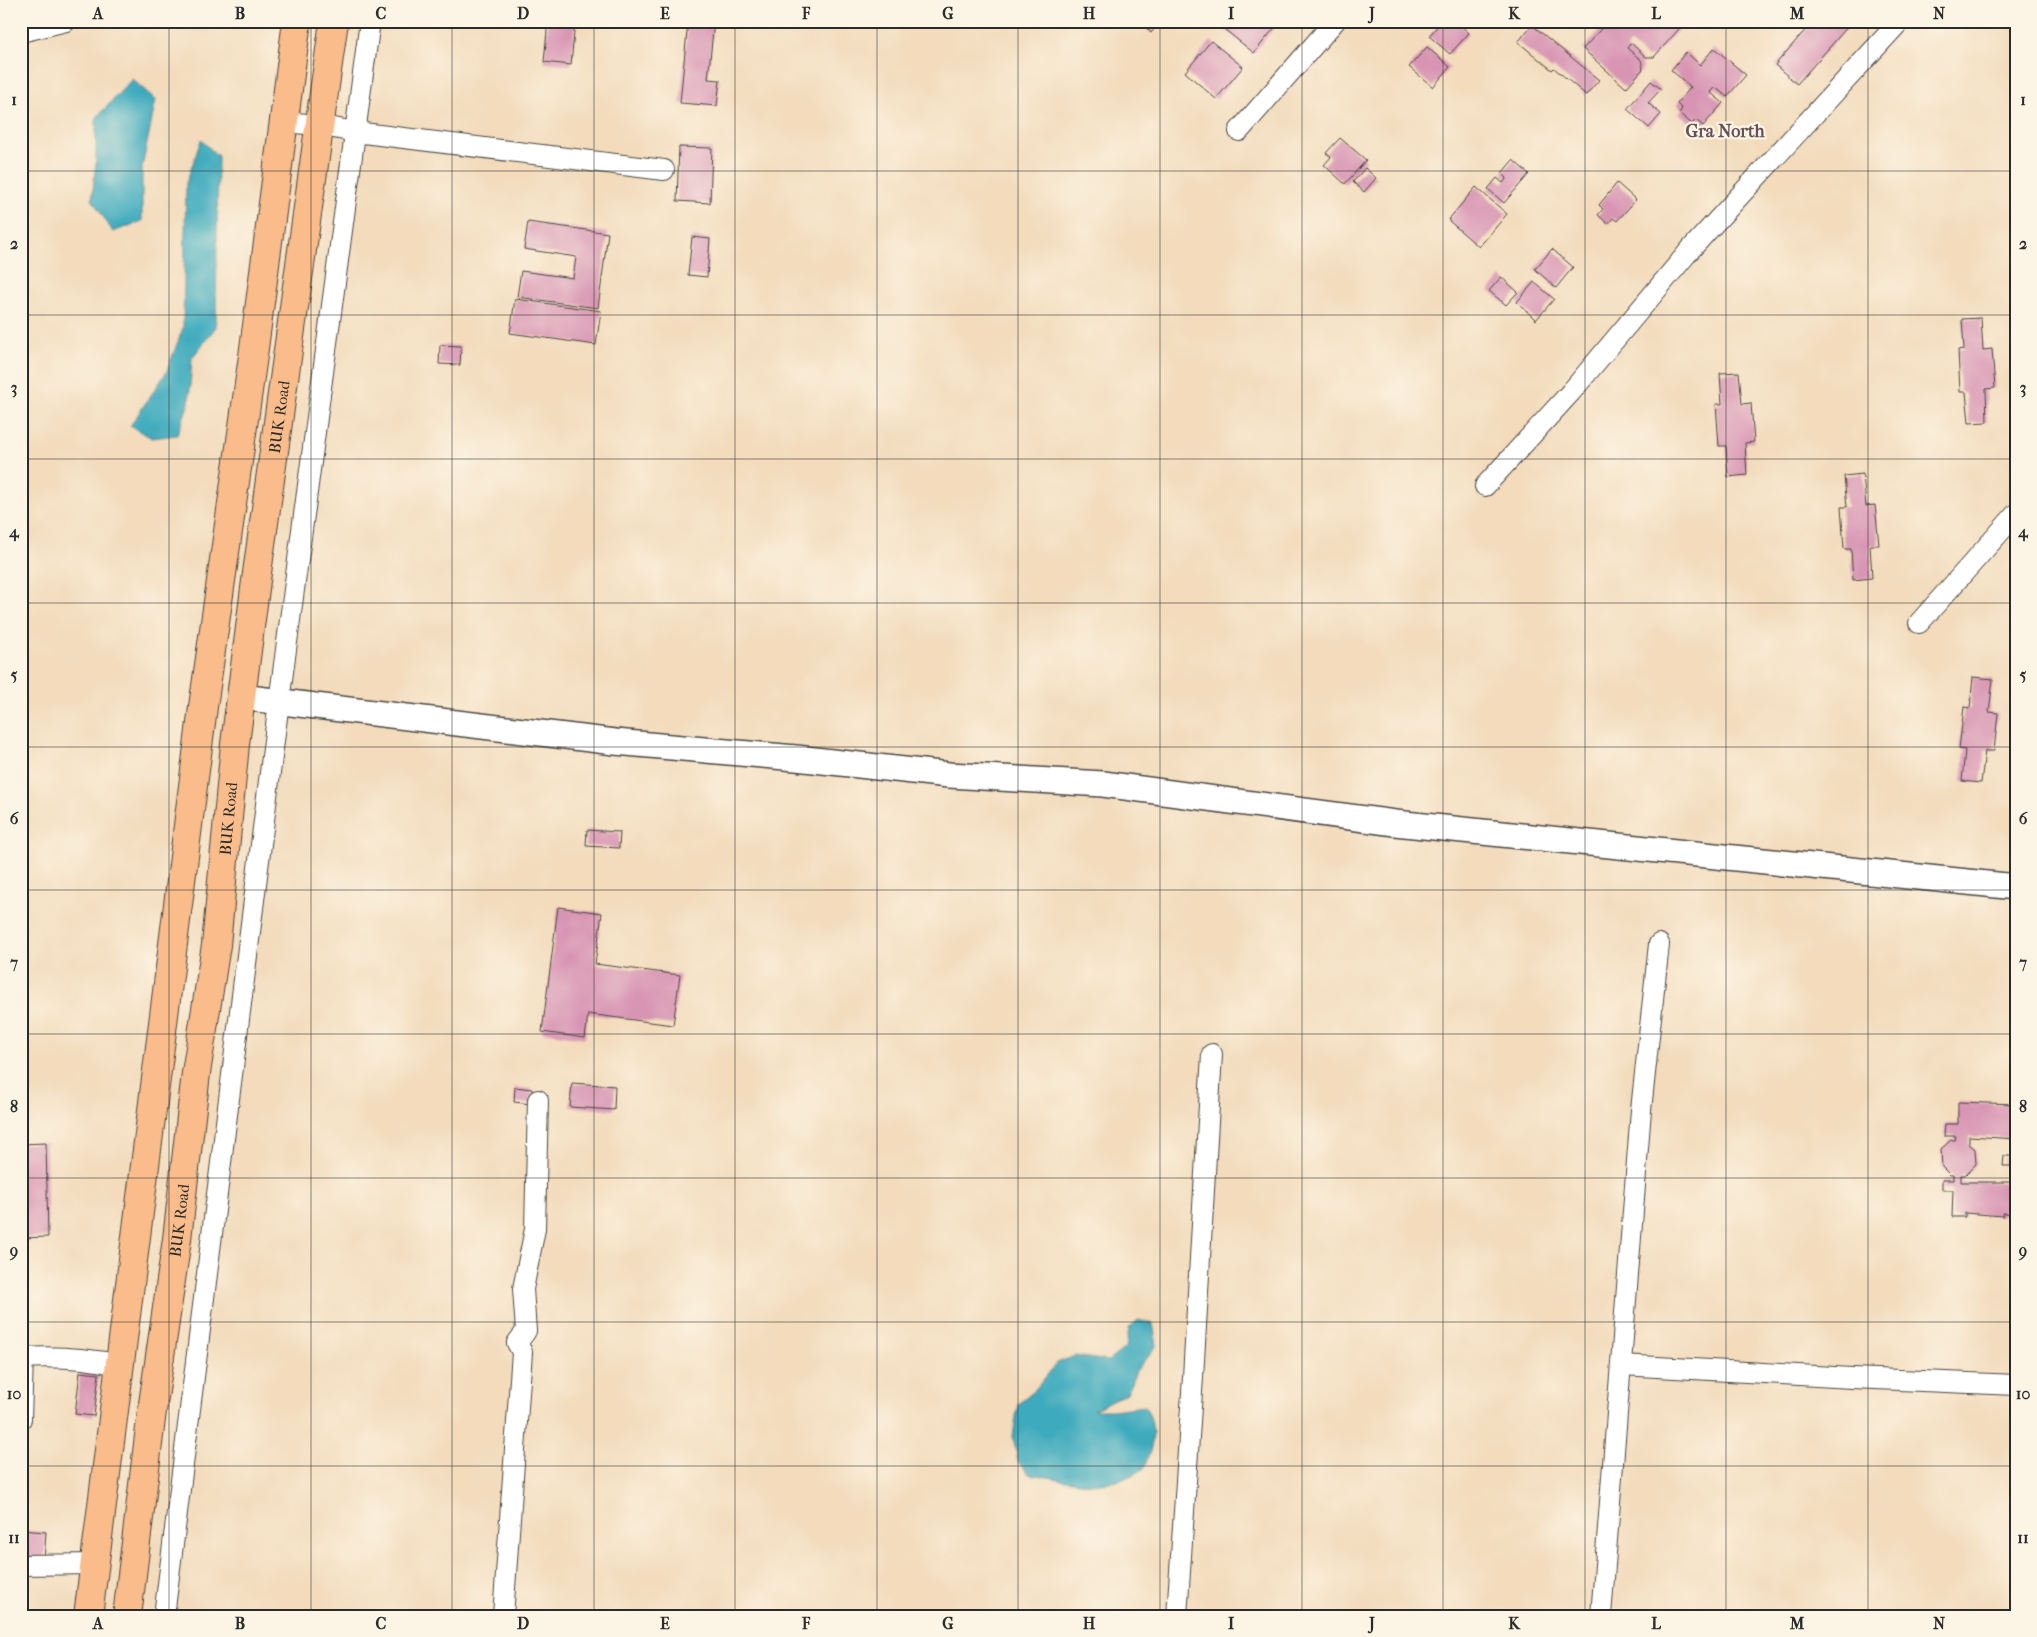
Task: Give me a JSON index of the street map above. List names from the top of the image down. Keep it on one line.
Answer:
{"streets":{"main road":["BUK Road"]},"districts":["Gra North"],"grid":{"columns":["A","B","C","D","E","F","G","H","I","J","K","L","M","N"],"rows":["1","2","3","4","5","6","7","8","9","10","11"]}}
